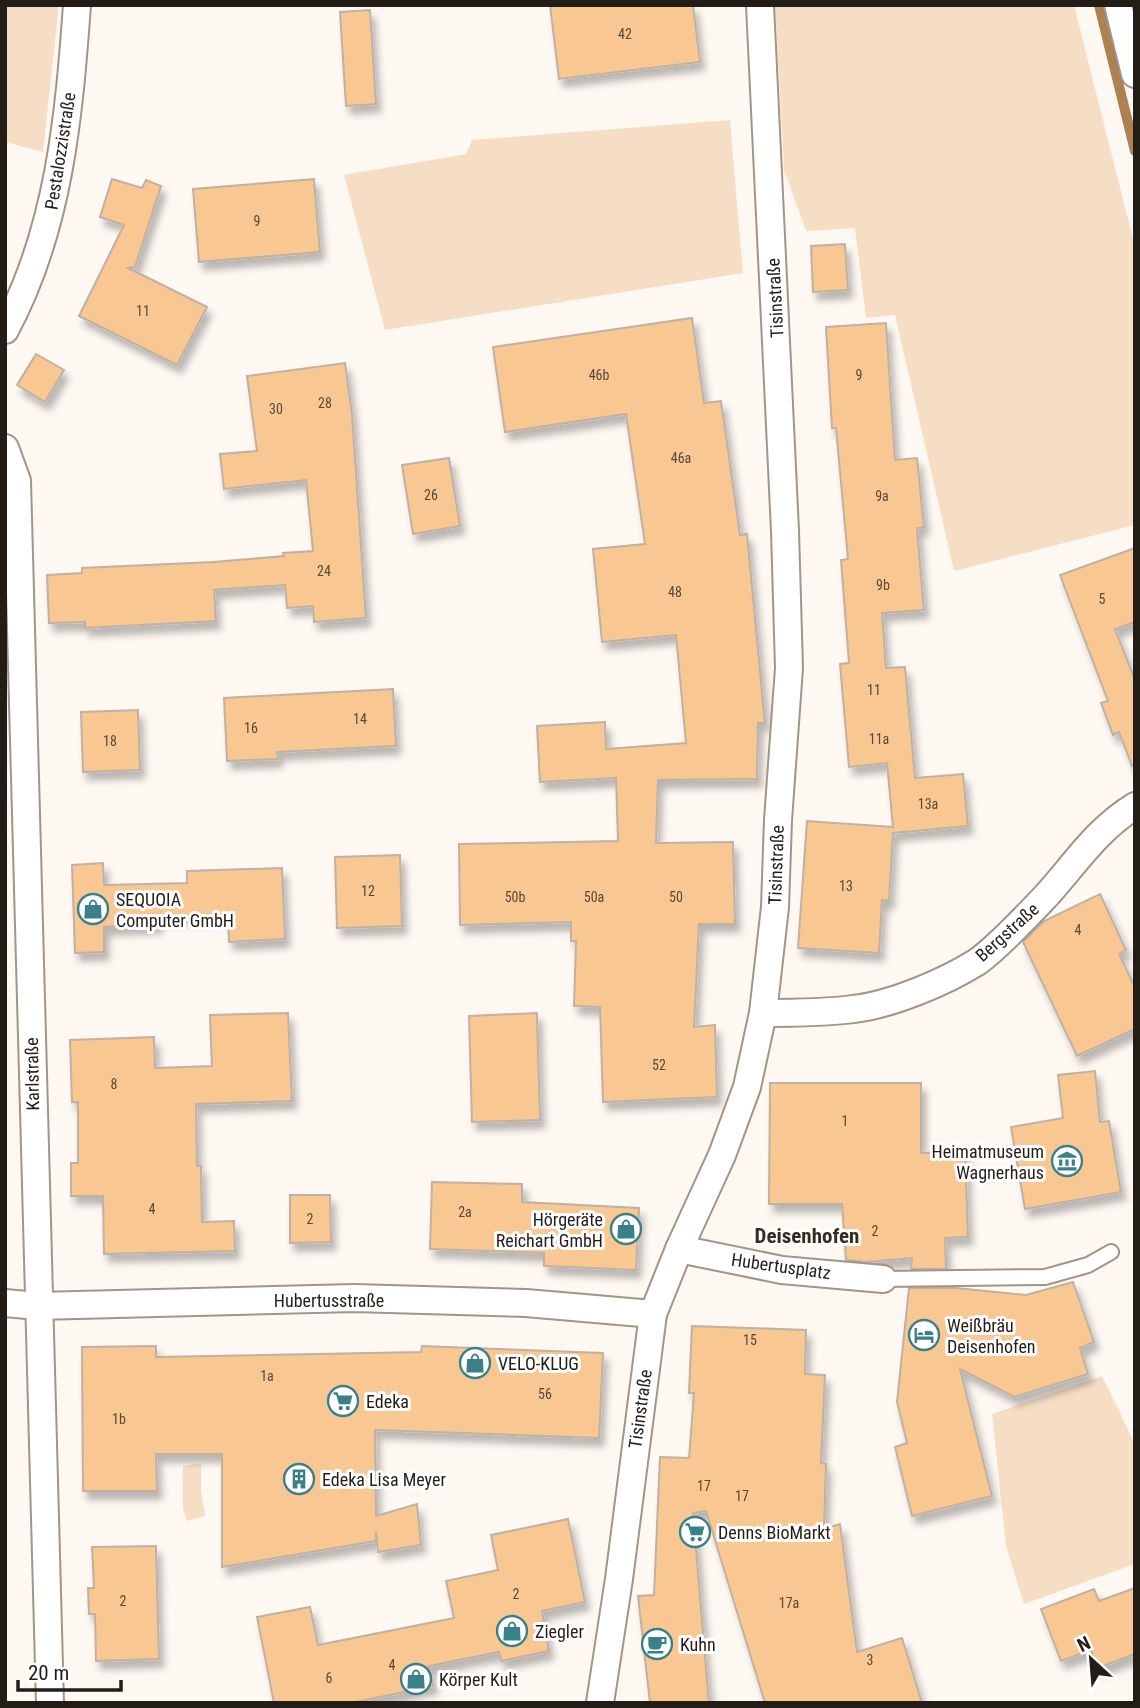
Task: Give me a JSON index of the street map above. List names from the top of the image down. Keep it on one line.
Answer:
{"streets":{"street":["Pestalozzistraße","Tisinstraße","Bergstraße","Karlstraße","Hubertusplatz","Hubertusstraße"]},"crossings":[["Tisinstraße","Bergstraße"],["Tisinstraße","Hubertusplatz"],["Tisinstraße","Hubertusstraße"],["Karlstraße","Hubertusstraße"]],"districts":["Deisenhofen"],"places":{"shop":["SEQUOIA Computer GmbH","Hörgeräte Reichart GmbH","VELO-KLUG","Ziegler","Körper Kult"],"museum":["Heimatmuseum Wagnerhaus"],"hotel":["Weißbräu Deisenhofen"],"supermarket":["Edeka","Denns BioMarkt"],"building":["Edeka Lisa Meyer"],"cafe":["Kuhn"]},"house_numbers":["42","9","11","46b","9","28","30","46a","26","9a","24","9b","48","5","11","14","16","11a","18","13a","13","12","50b","50a","50","4","52","8","1","4","2a","2","2","15","1a","56","1b","17","17","2","2","17a","3","4","6"],"scale_bar":"20 m","north":"top left"}
